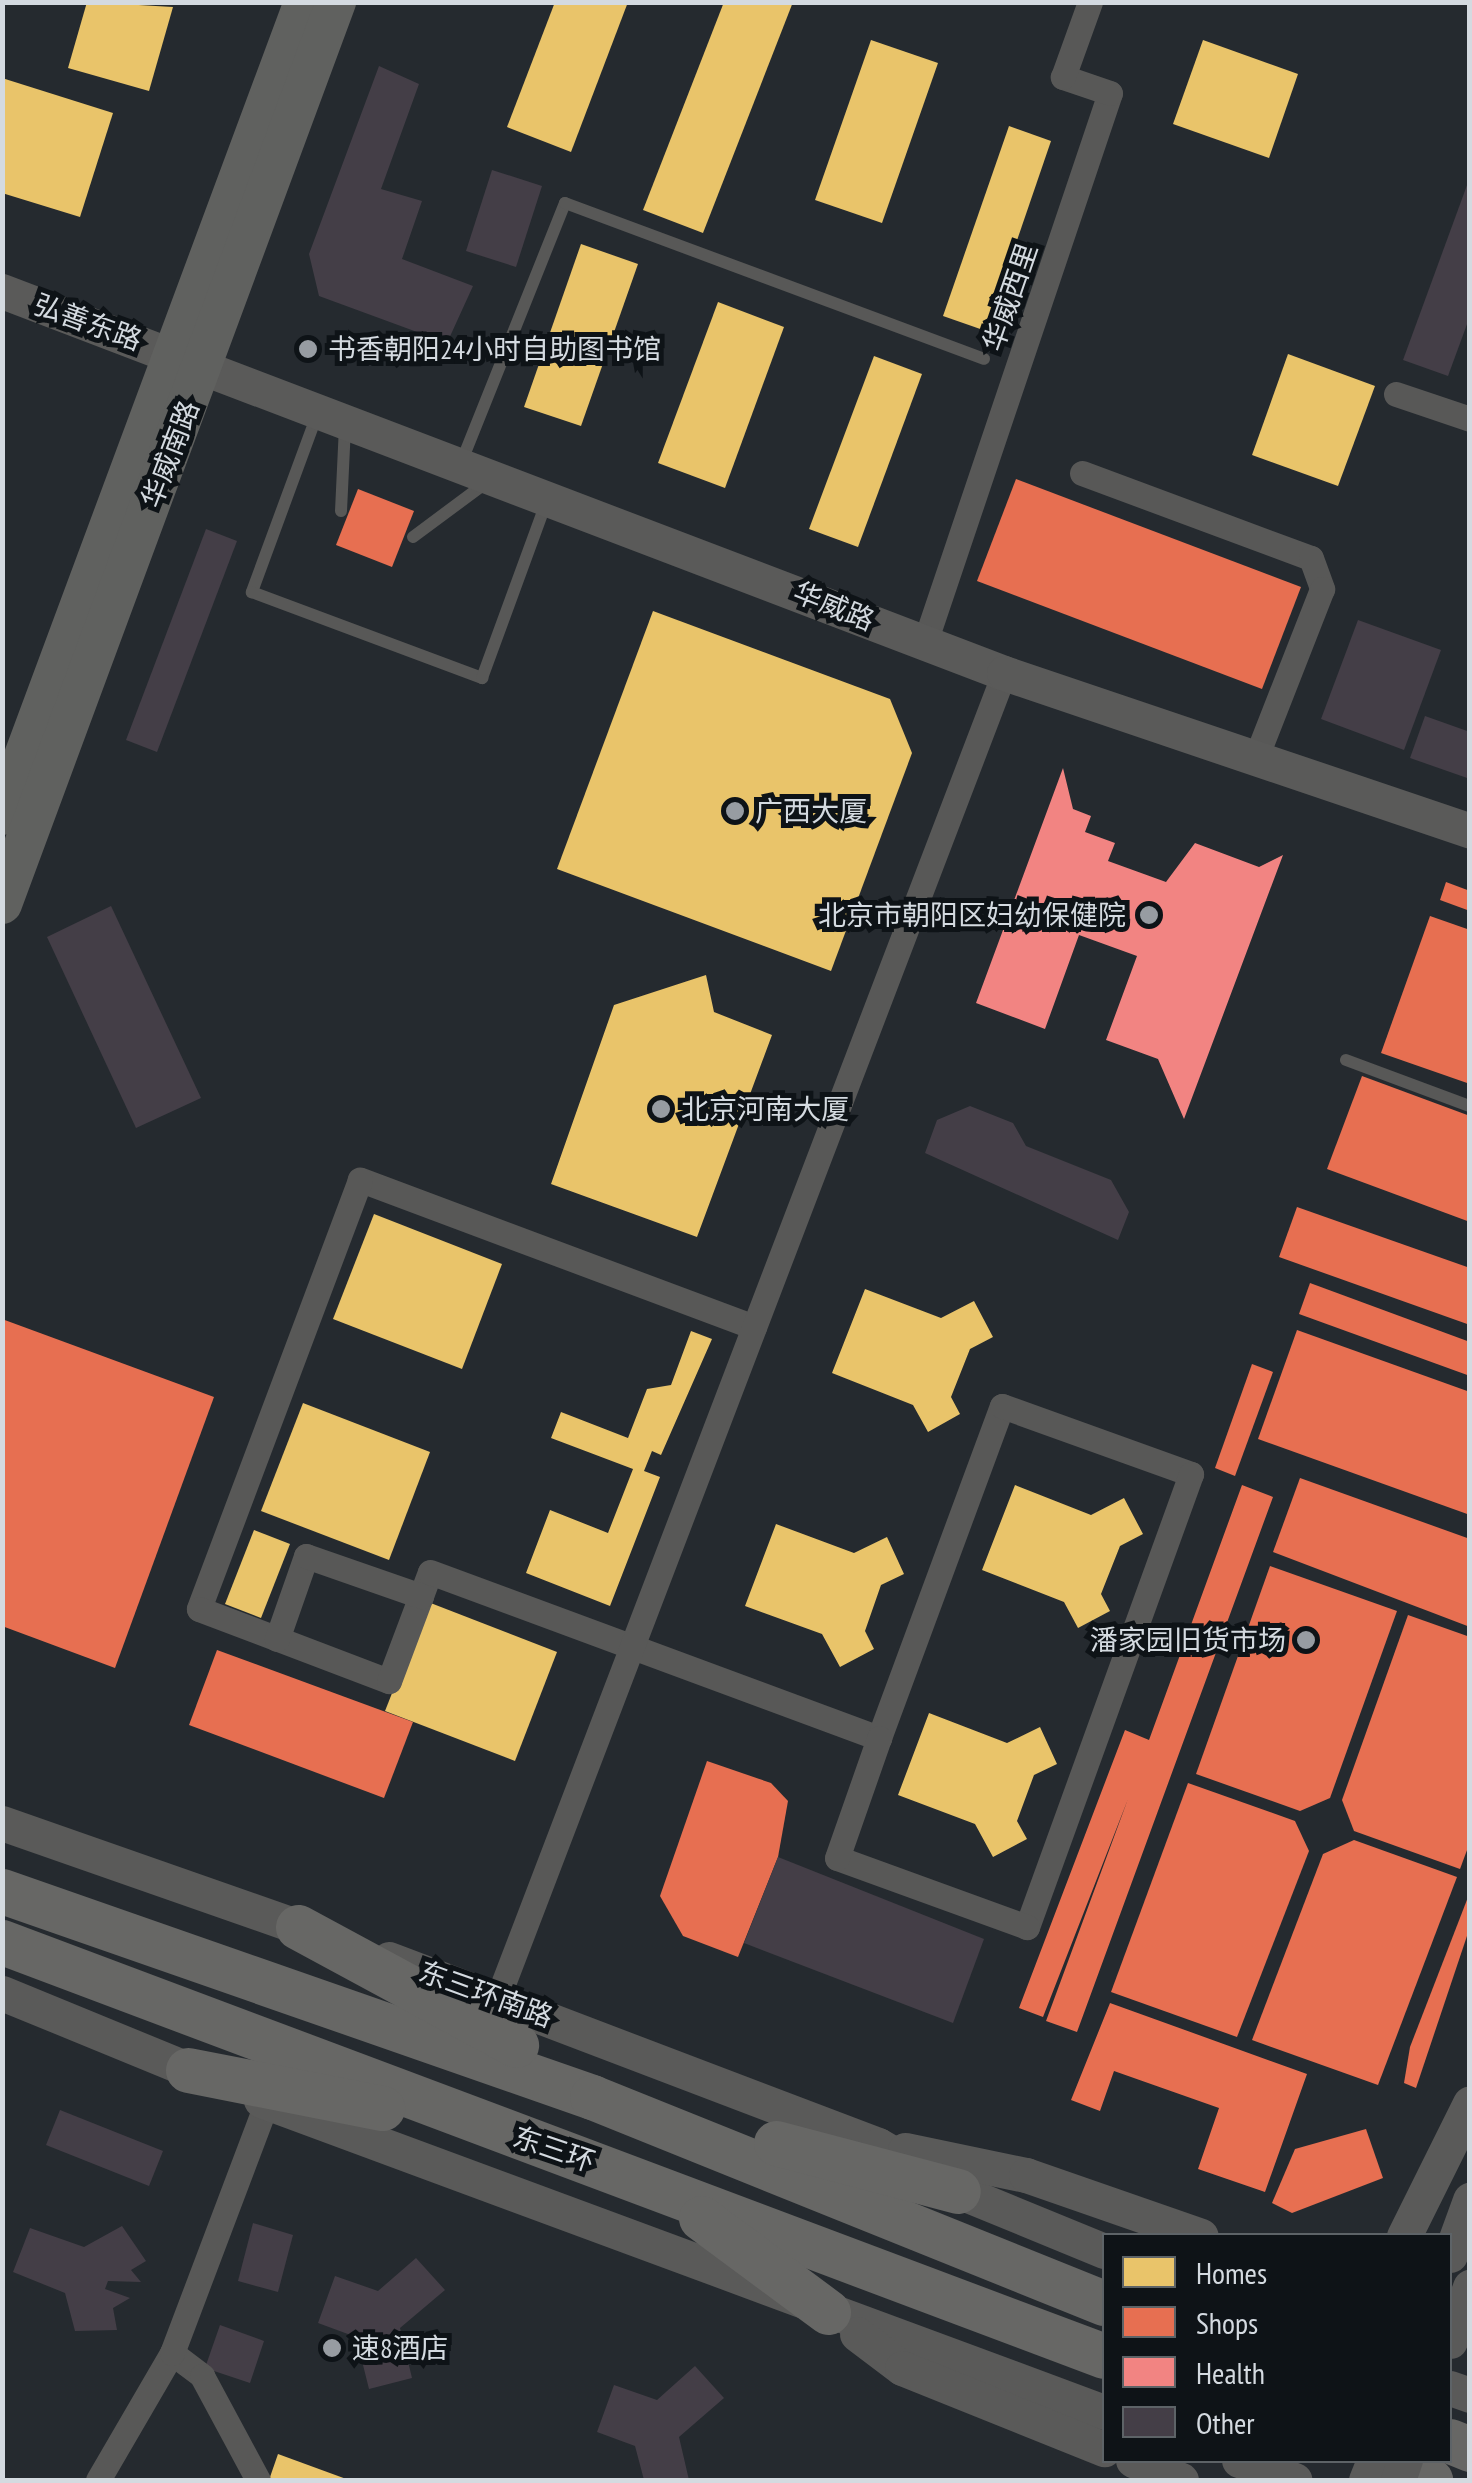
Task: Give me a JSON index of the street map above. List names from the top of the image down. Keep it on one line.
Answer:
{"streets":{"highway":["东三环"],"main road":["华威南路"],"street":["华威西里","弘善东路","华威路","东三环南路"]},"crossings":[["华威西里","华威路"],["弘善东路","华威南路"],["弘善东路","华威路"],["华威南路","华威路"]],"places":["书香朝阳24小时自助图书馆","广西大厦","北京市朝阳区妇幼保健院","北京河南大厦","潘家园旧货市场","速8酒店"],"legend":["Homes","Shops","Health","Other"]}
